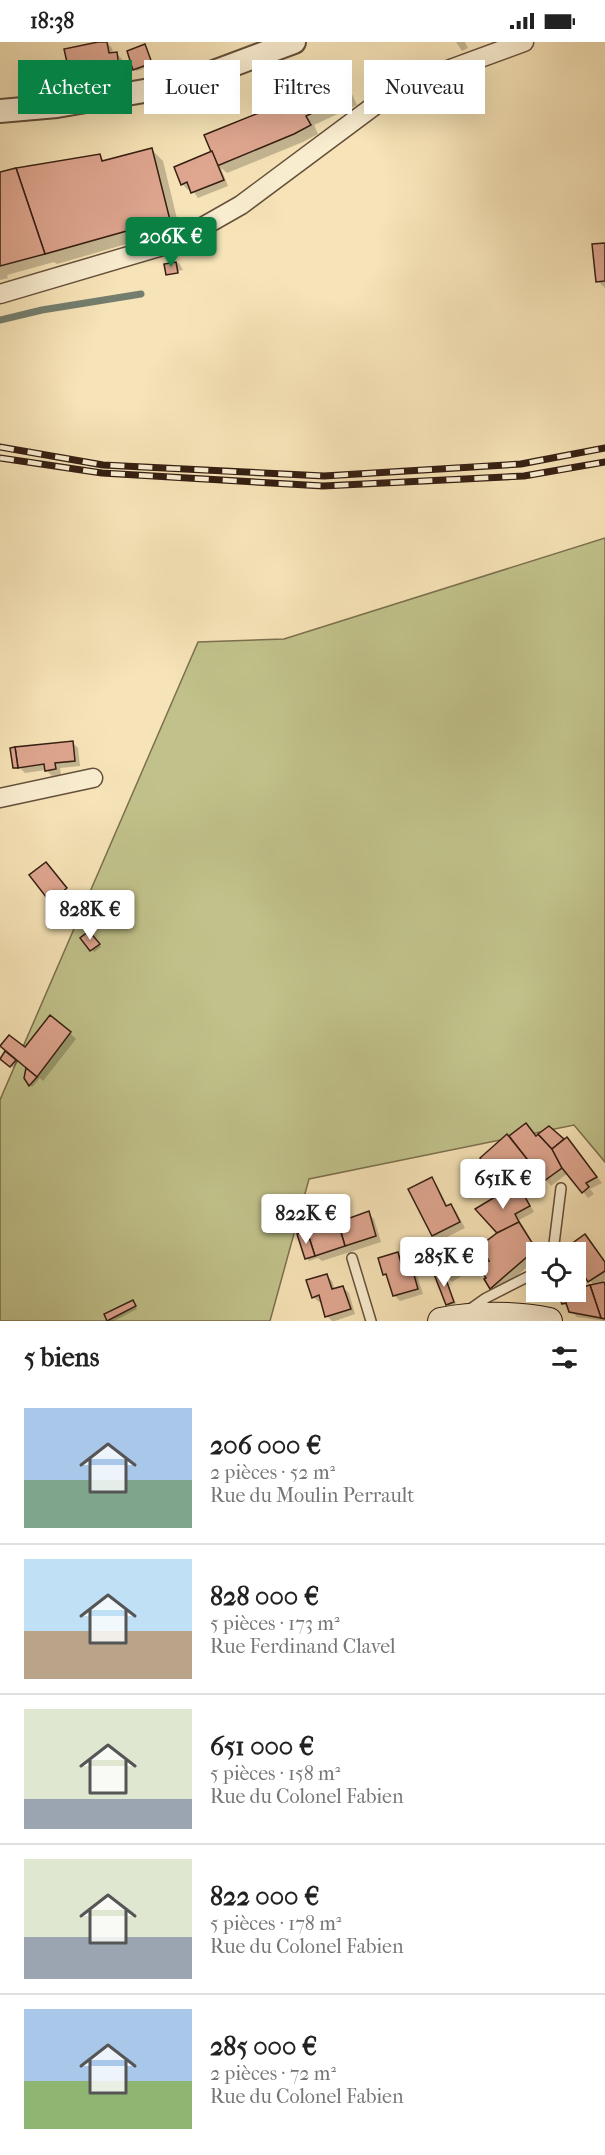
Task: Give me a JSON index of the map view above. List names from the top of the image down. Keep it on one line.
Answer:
{"page":{"status":"18:38","chip":["Acheter","Louer","Filtres","Nouveau"],"price":["206K €","828K €","651K €","822K €","285K €"],"heading":"5 biens","list":[{"name":"206 000 €","note":"2 pièces · 52 m² · Rue du Moulin Perrault"},{"name":"828 000 €","note":"5 pièces · 173 m² · Rue Ferdinand Clavel"},{"name":"651 000 €","note":"5 pièces · 158 m² · Rue du Colonel Fabien"},{"name":"822 000 €","note":"5 pièces · 178 m² · Rue du Colonel Fabien"},{"name":"285 000 €","note":"2 pièces · 72 m² · Rue du Colonel Fabien"}]}}
